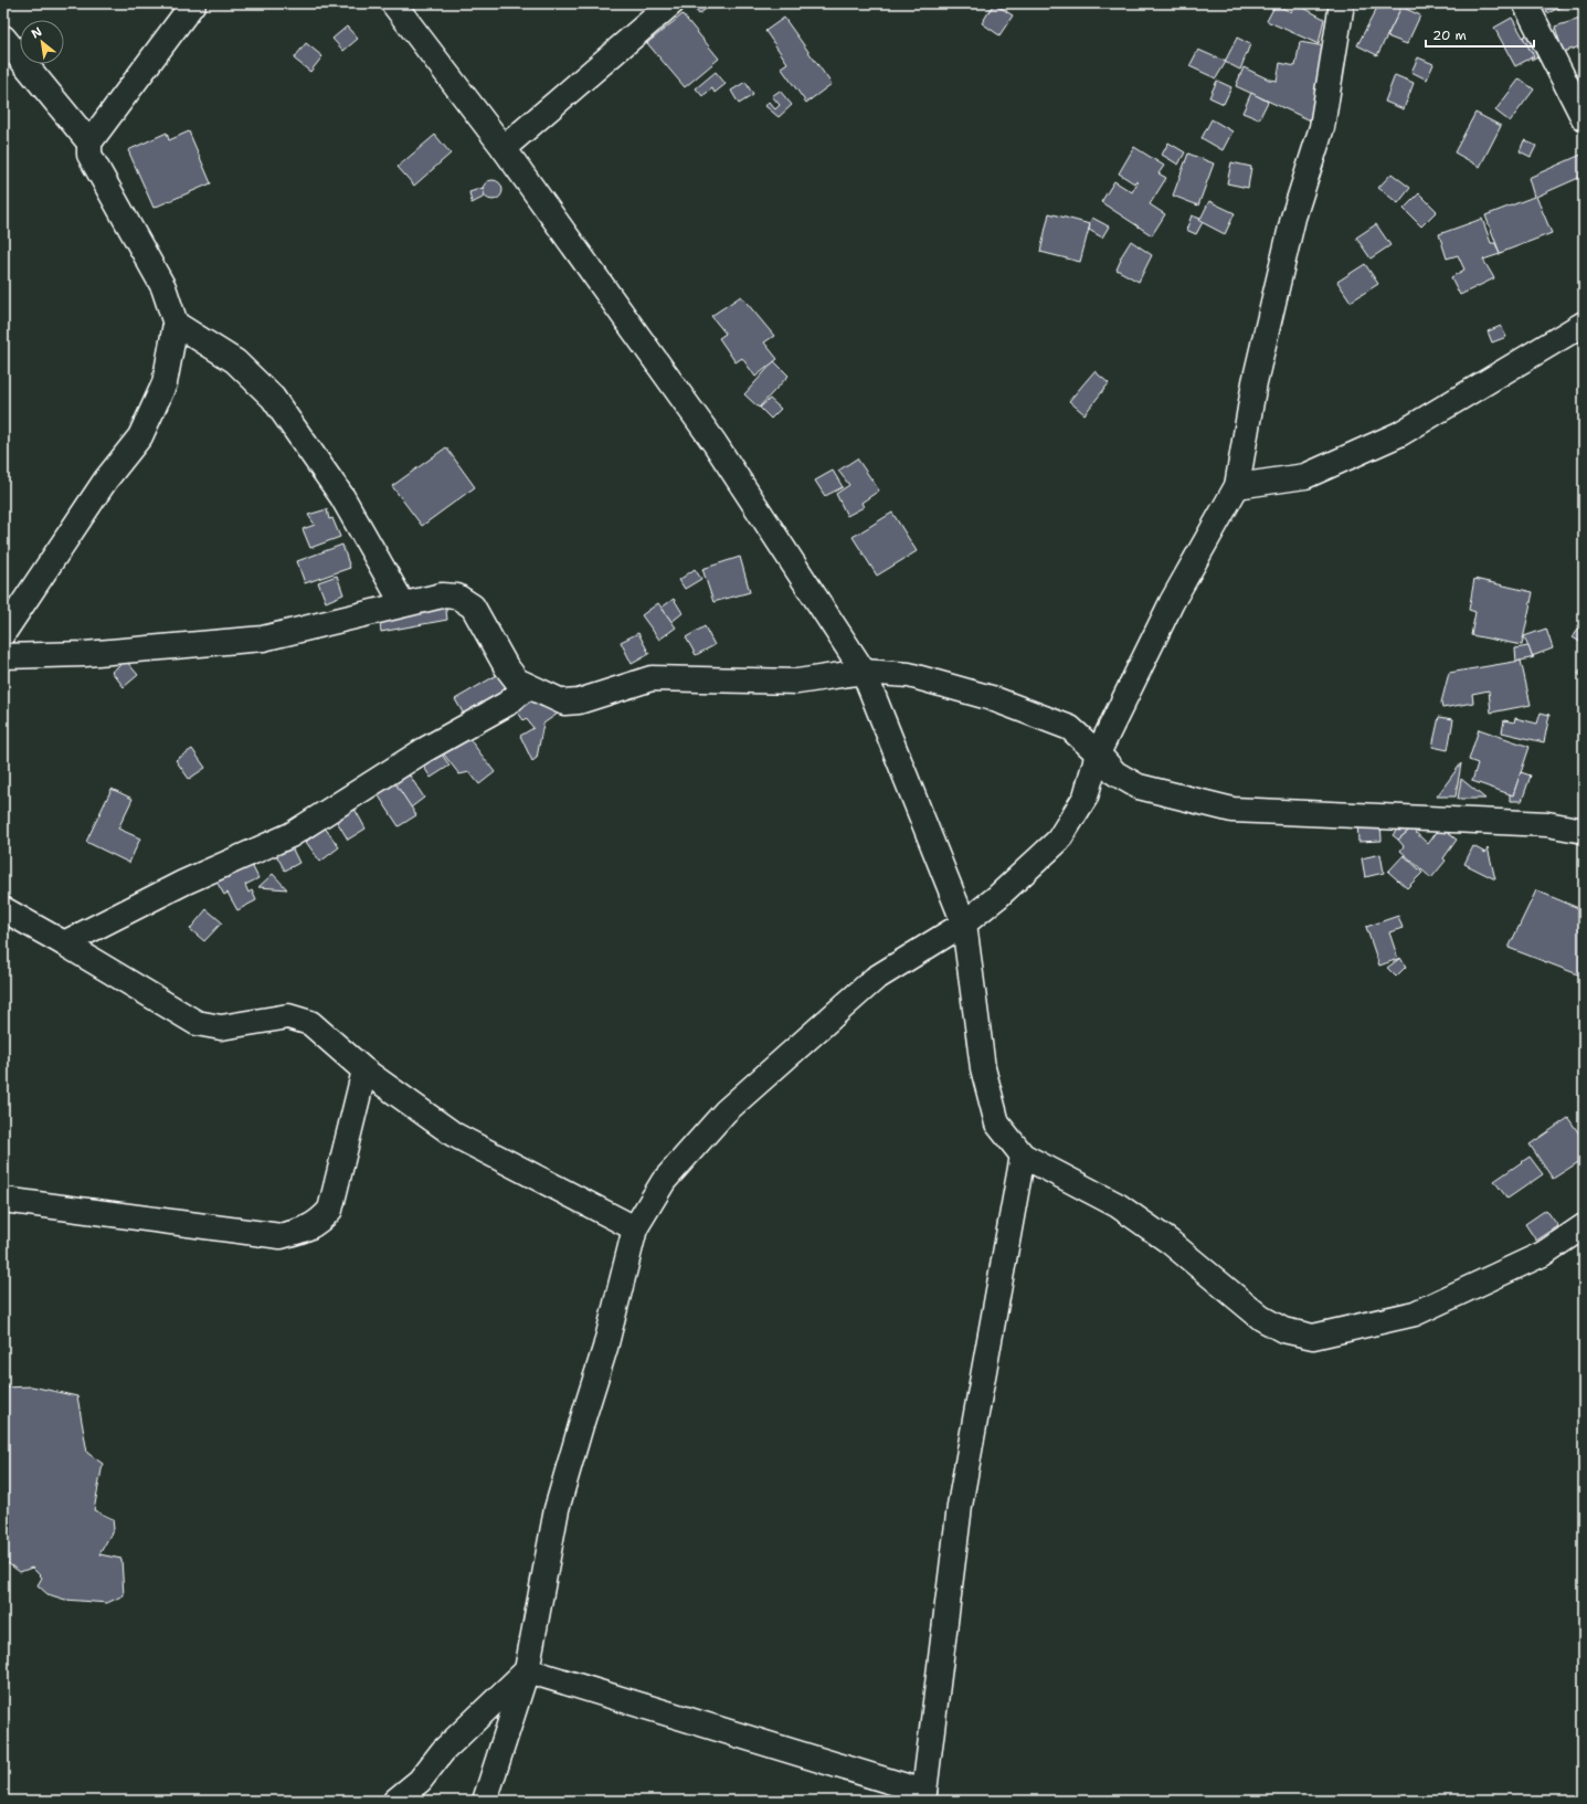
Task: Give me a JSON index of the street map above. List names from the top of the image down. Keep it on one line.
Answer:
{"scale_bar":"20 m","north":"top left"}
